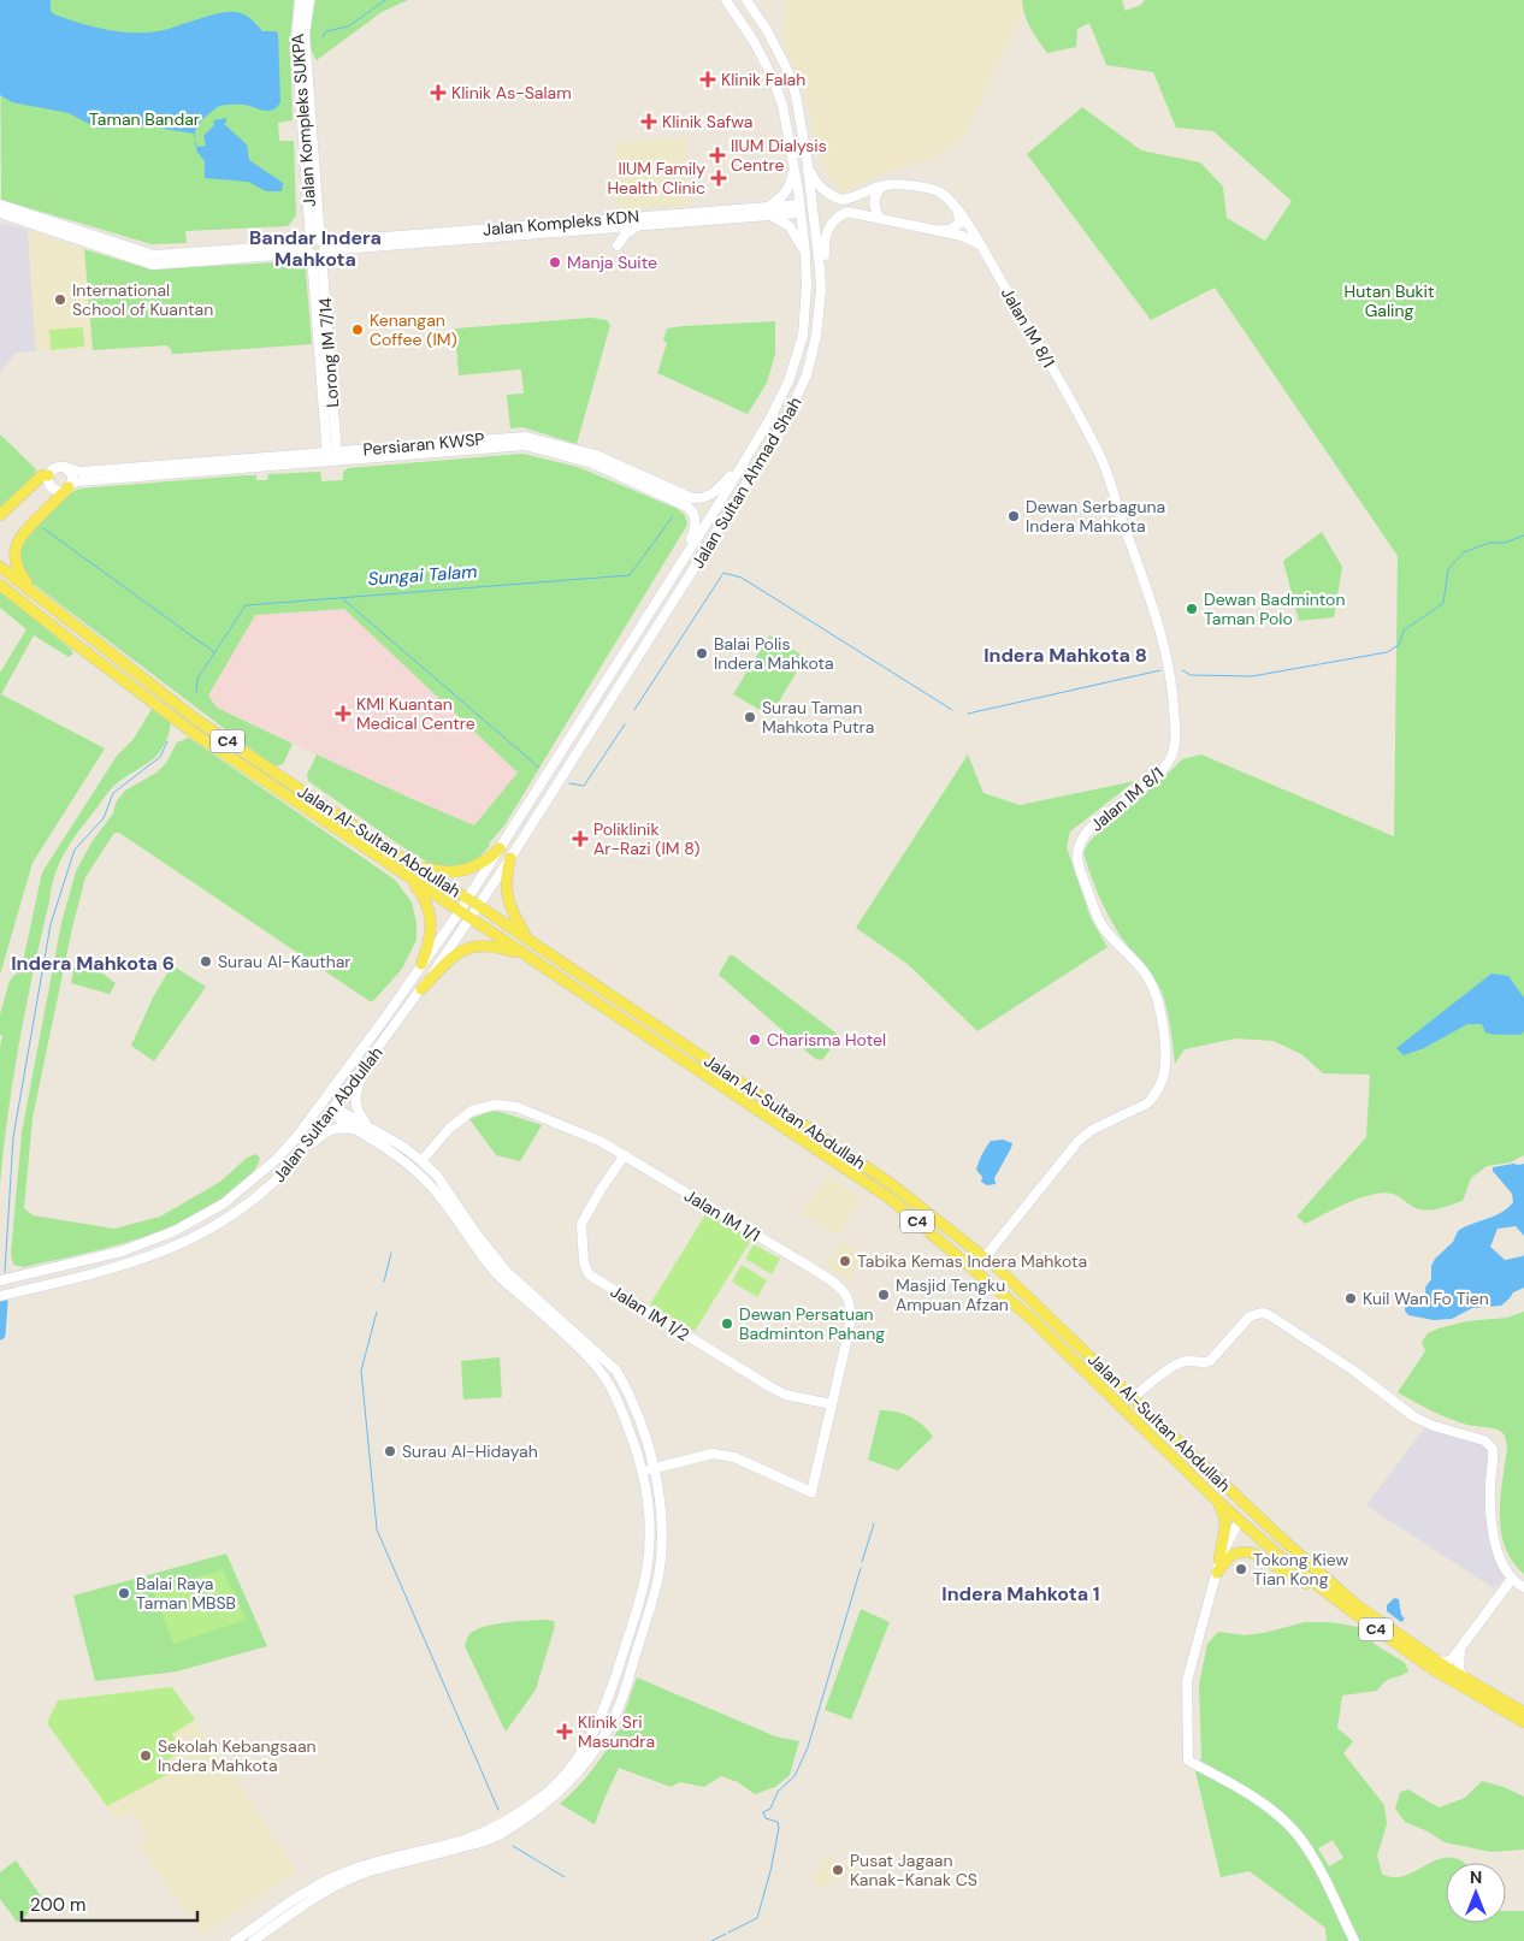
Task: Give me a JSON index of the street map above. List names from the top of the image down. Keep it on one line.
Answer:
{"streets":{"main road":["C4","Jalan Al-Sultan Abdullah"],"street":["Jalan Kompleks SUKPA","Jalan Kompleks KDN","Jalan IM 8/1","Lorong IM 7/14","Persiaran KWSP","Jalan Sultan Ahmad Shah","Jalan Sultan Abdullah","Jalan IM 1/1","Jalan IM 1/2"]},"crossings":[["Jalan Kompleks SUKPA","Jalan Kompleks KDN"],["Jalan Kompleks SUKPA","Lorong IM 7/14"],["Jalan Kompleks KDN","Lorong IM 7/14"],["Jalan Kompleks KDN","Jalan Sultan Ahmad Shah"],["Jalan IM 8/1","Jalan Sultan Ahmad Shah"],["Jalan IM 8/1","Jalan Al-Sultan Abdullah"],["Lorong IM 7/14","Persiaran KWSP"],["Persiaran KWSP","Jalan Sultan Ahmad Shah"],["Jalan Sultan Ahmad Shah","Jalan Al-Sultan Abdullah"],["Jalan Sultan Ahmad Shah","Jalan Sultan Abdullah"],["Jalan Al-Sultan Abdullah","Jalan Sultan Abdullah"],["Jalan IM 1/1","Jalan IM 1/2"]],"districts":["Bandar Indera Mahkota","Indera Mahkota 8","Indera Mahkota 6","Indera Mahkota 1"],"water":["Sungai Talam"],"parks":["Taman Bandar","Hutan Bukit Galing"],"places":{"health":["Klinik Falah","Klinik As-Salam","Klinik Safwa","IIUM Dialysis Centre","IIUM Family Health Clinic","KMI Kuantan Medical Centre","Poliklinik Ar-Razi (IM 8)","Klinik Sri Masundra"],"other":["Manja Suite","International School of Kuantan","Kenangan Coffee (IM)","Dewan Serbaguna Indera Mahkota","Dewan Badminton Taman Polo","Balai Polis Indera Mahkota","Surau Taman Mahkota Putra","Surau Al-Kauthar","Charisma Hotel","Tabika Kemas Indera Mahkota","Masjid Tengku Ampuan Afzan","Kuil Wan Fo Tien","Dewan Persatuan Badminton Pahang","Surau Al-Hidayah","Tokong Kiew Tian Kong","Balai Raya Taman MBSB","Sekolah Kebangsaan Indera Mahkota","Pusat Jagaan Kanak-Kanak CS"]},"scale_bar":"200 m","north":"top"}
